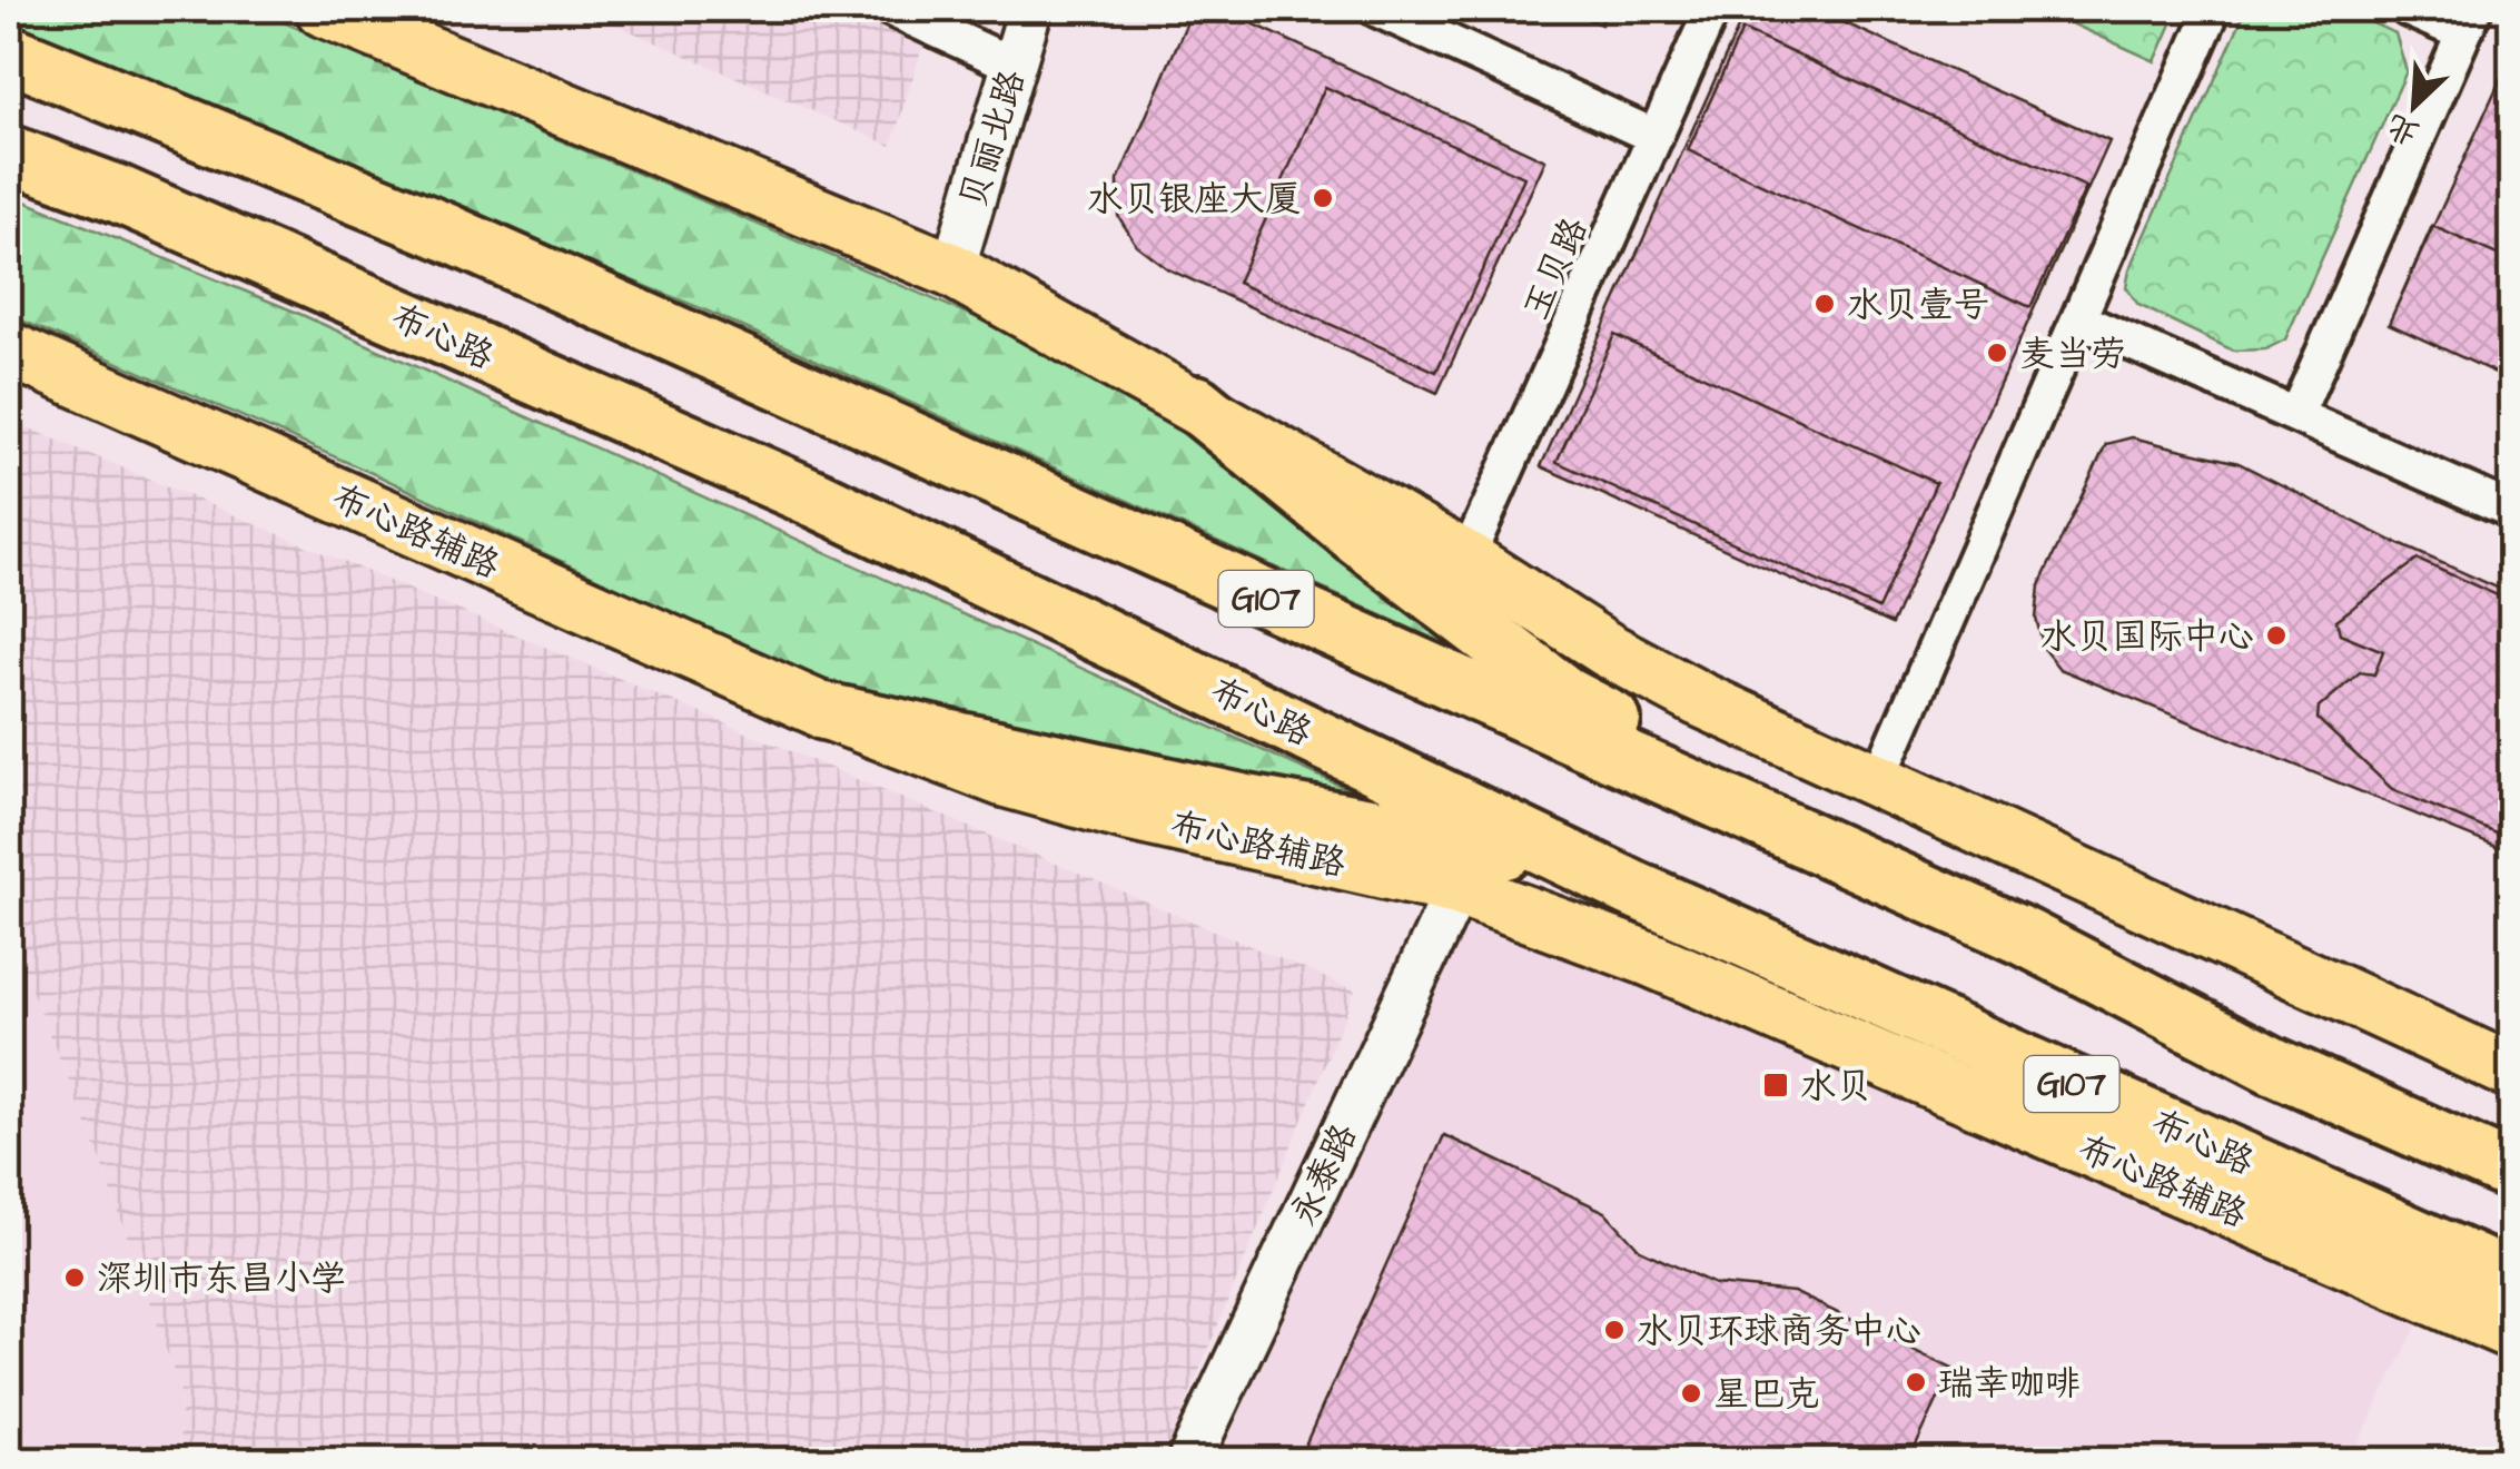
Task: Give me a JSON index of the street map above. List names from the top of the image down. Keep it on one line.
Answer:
{"streets":{"highway":["布心路","G107"],"main road":["布心路辅路"],"street":["贝丽北路","玉贝路","永泰路"]},"crossings":[["布心路辅路","永泰路"]],"places":{"other":["水贝银座大厦","水贝壹号","麦当劳","水贝国际中心","深圳市东昌小学","水贝环球商务中心","瑞幸咖啡","星巴克"],"transit":["水贝"]},"north":"bottom left"}
